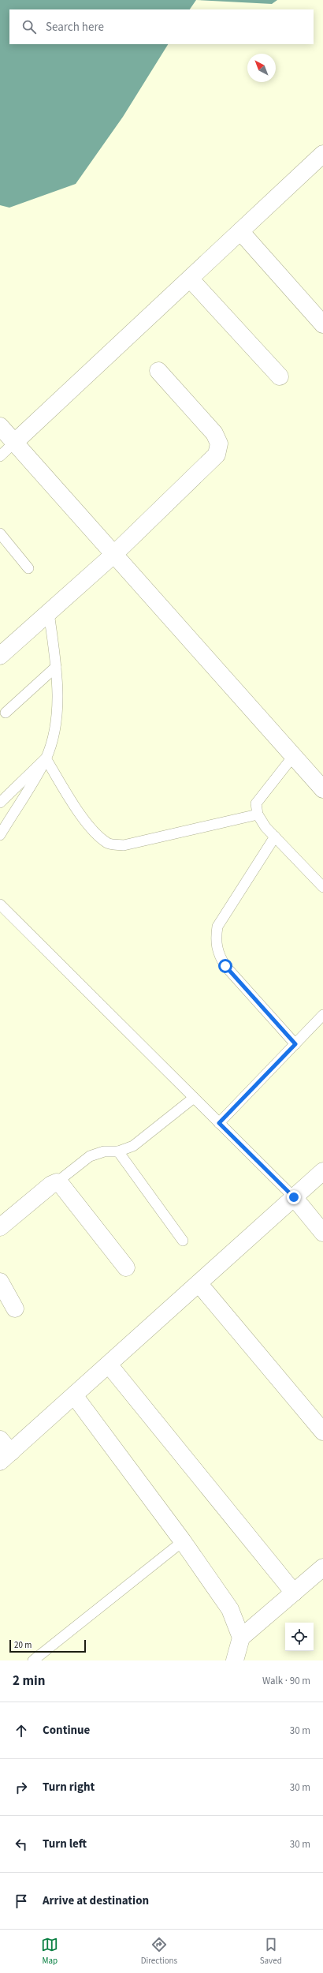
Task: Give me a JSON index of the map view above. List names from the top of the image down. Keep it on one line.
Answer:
{"scale_bar":"20 m","north":"top left","page":{"search":"Search here","scale":"20 m","heading":["2 min","Walk · 90 m"],"list":[["Continue","30 m"],["Turn right","30 m"],["Turn left","30 m"],"Arrive at destination"],"nav":["Map","Directions","Saved"]}}
